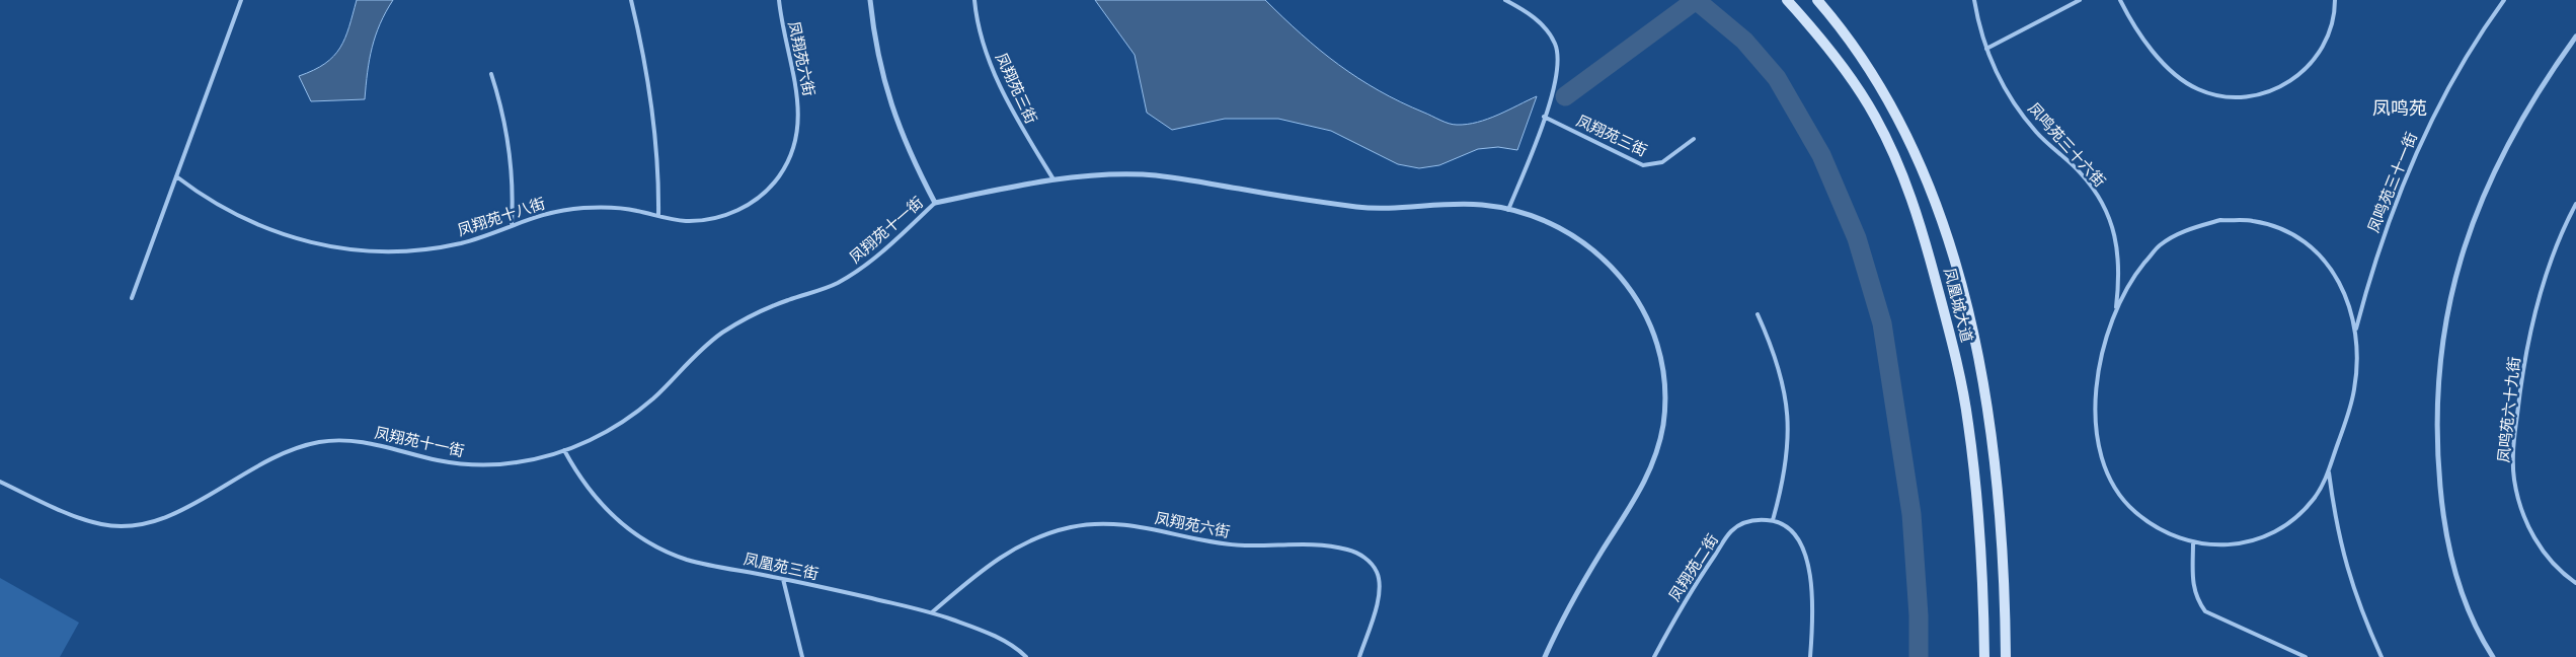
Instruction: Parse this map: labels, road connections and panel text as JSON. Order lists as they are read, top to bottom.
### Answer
{
  "streets": {
    "main road": ["凤凰城大道"],
    "lane": [
      "凤翔苑六街",
      "凤翔苑三街",
      "凤鸣苑三十六街",
      "凤鸣苑三十一街",
      "凤翔苑十八街",
      "凤翔苑十一街",
      "凤鸣苑六十九街",
      "凤凰苑三街",
      "凤翔苑二街"
    ]
  },
  "crossings": [
    ["凤翔苑六街", "凤翔苑十八街"],
    ["凤翔苑六街", "凤凰苑三街"],
    ["凤翔苑十一街", "凤凰苑三街"]
  ],
  "districts": ["凤鸣苑"]
}
